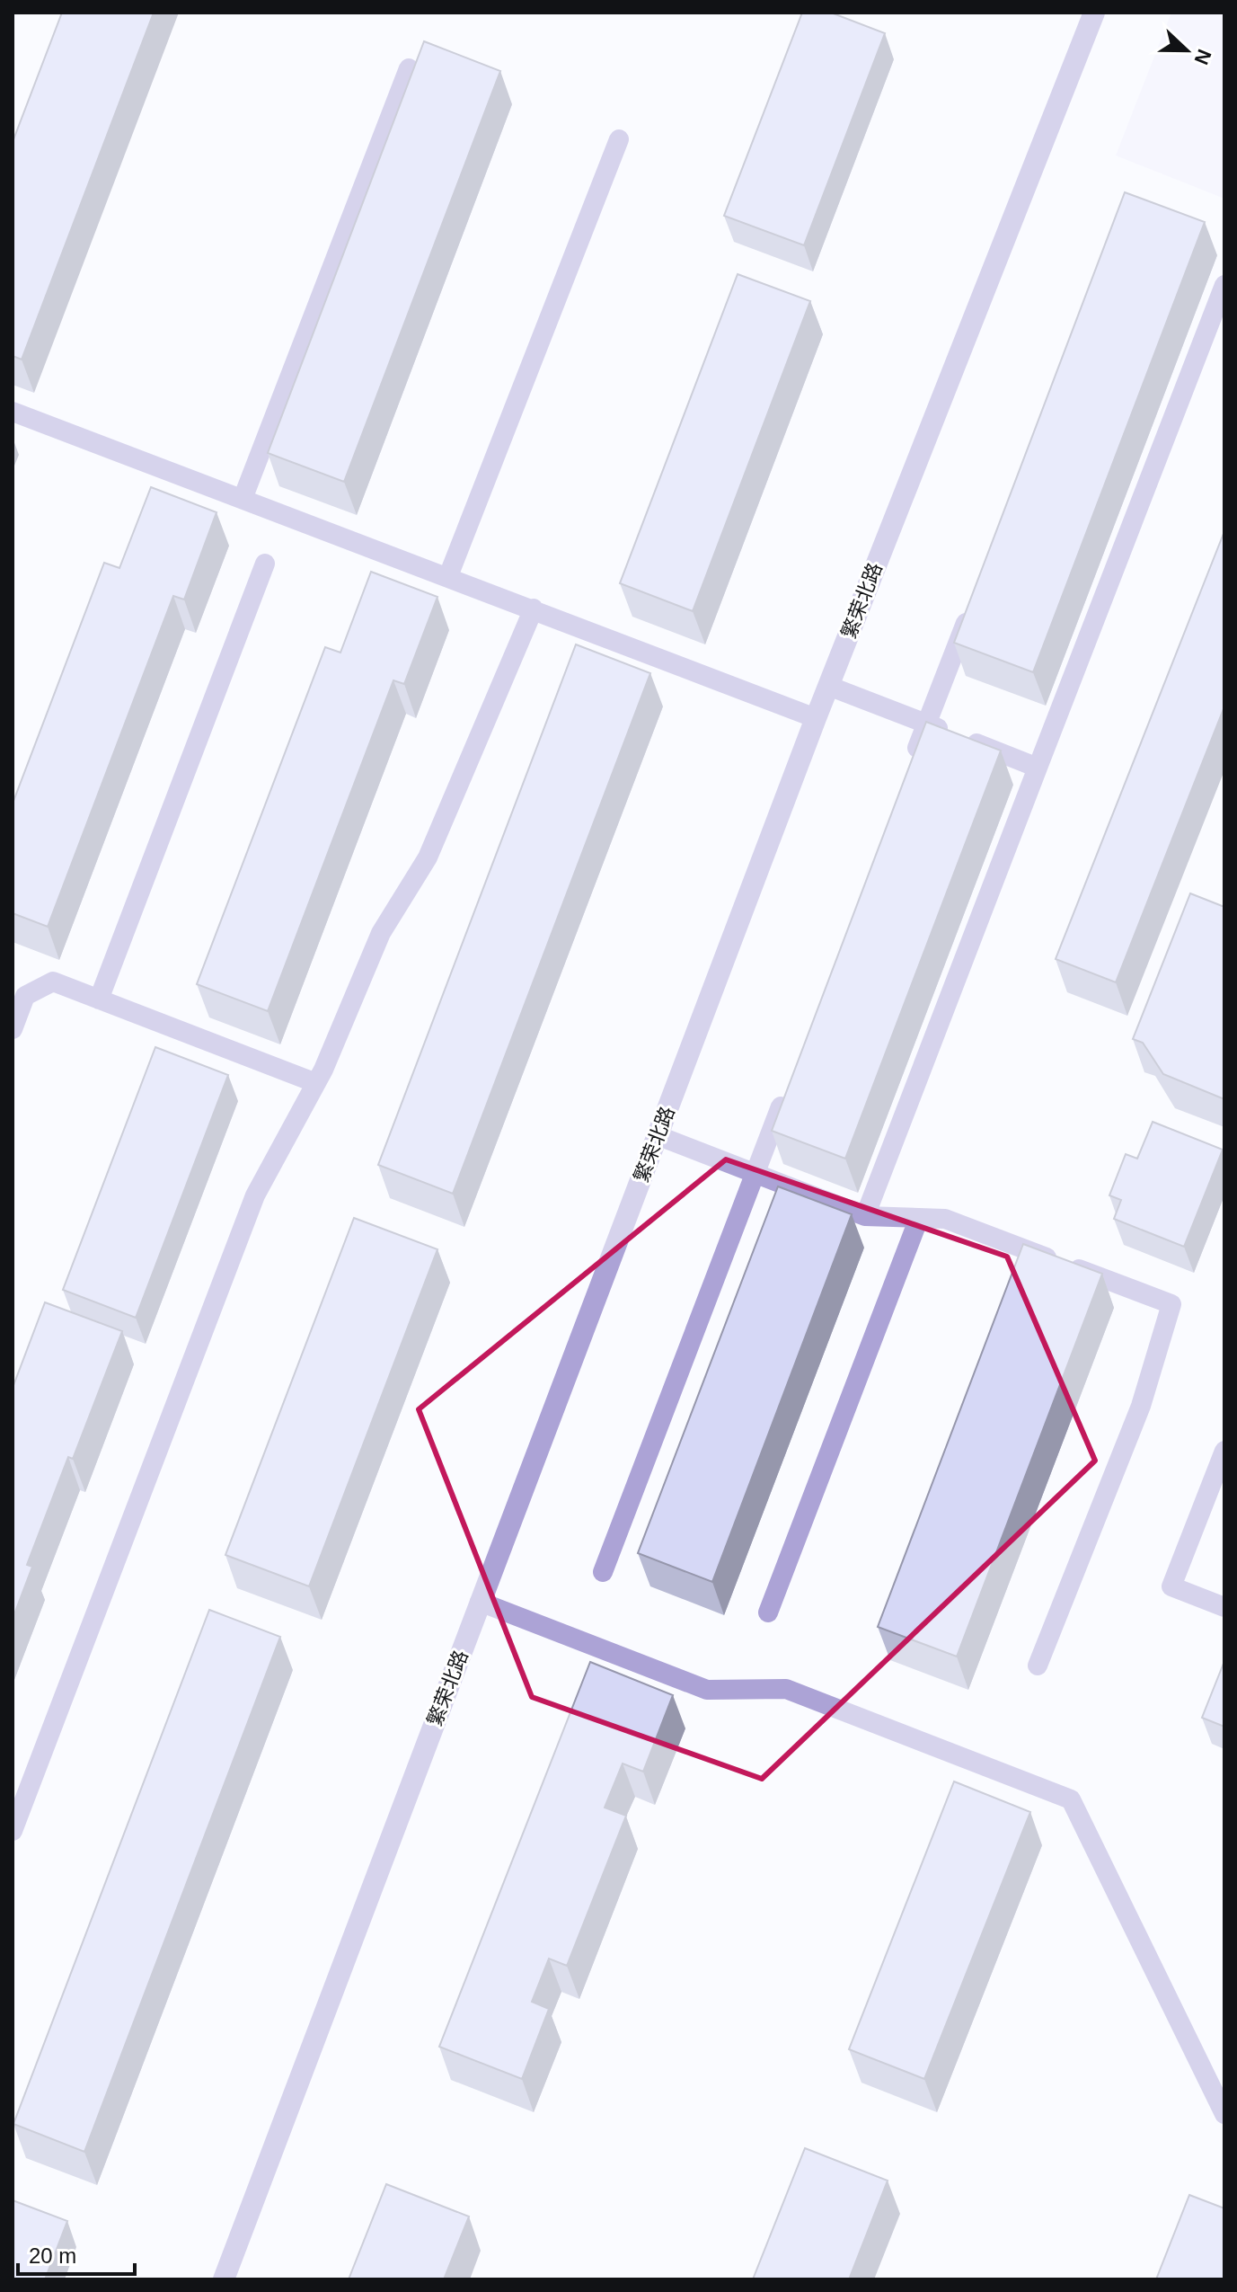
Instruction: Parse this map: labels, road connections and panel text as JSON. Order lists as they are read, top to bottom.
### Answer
{
  "streets": {
    "street": ["繁荣北路"]
  },
  "scale_bar": "20 m",
  "north": "right"
}
